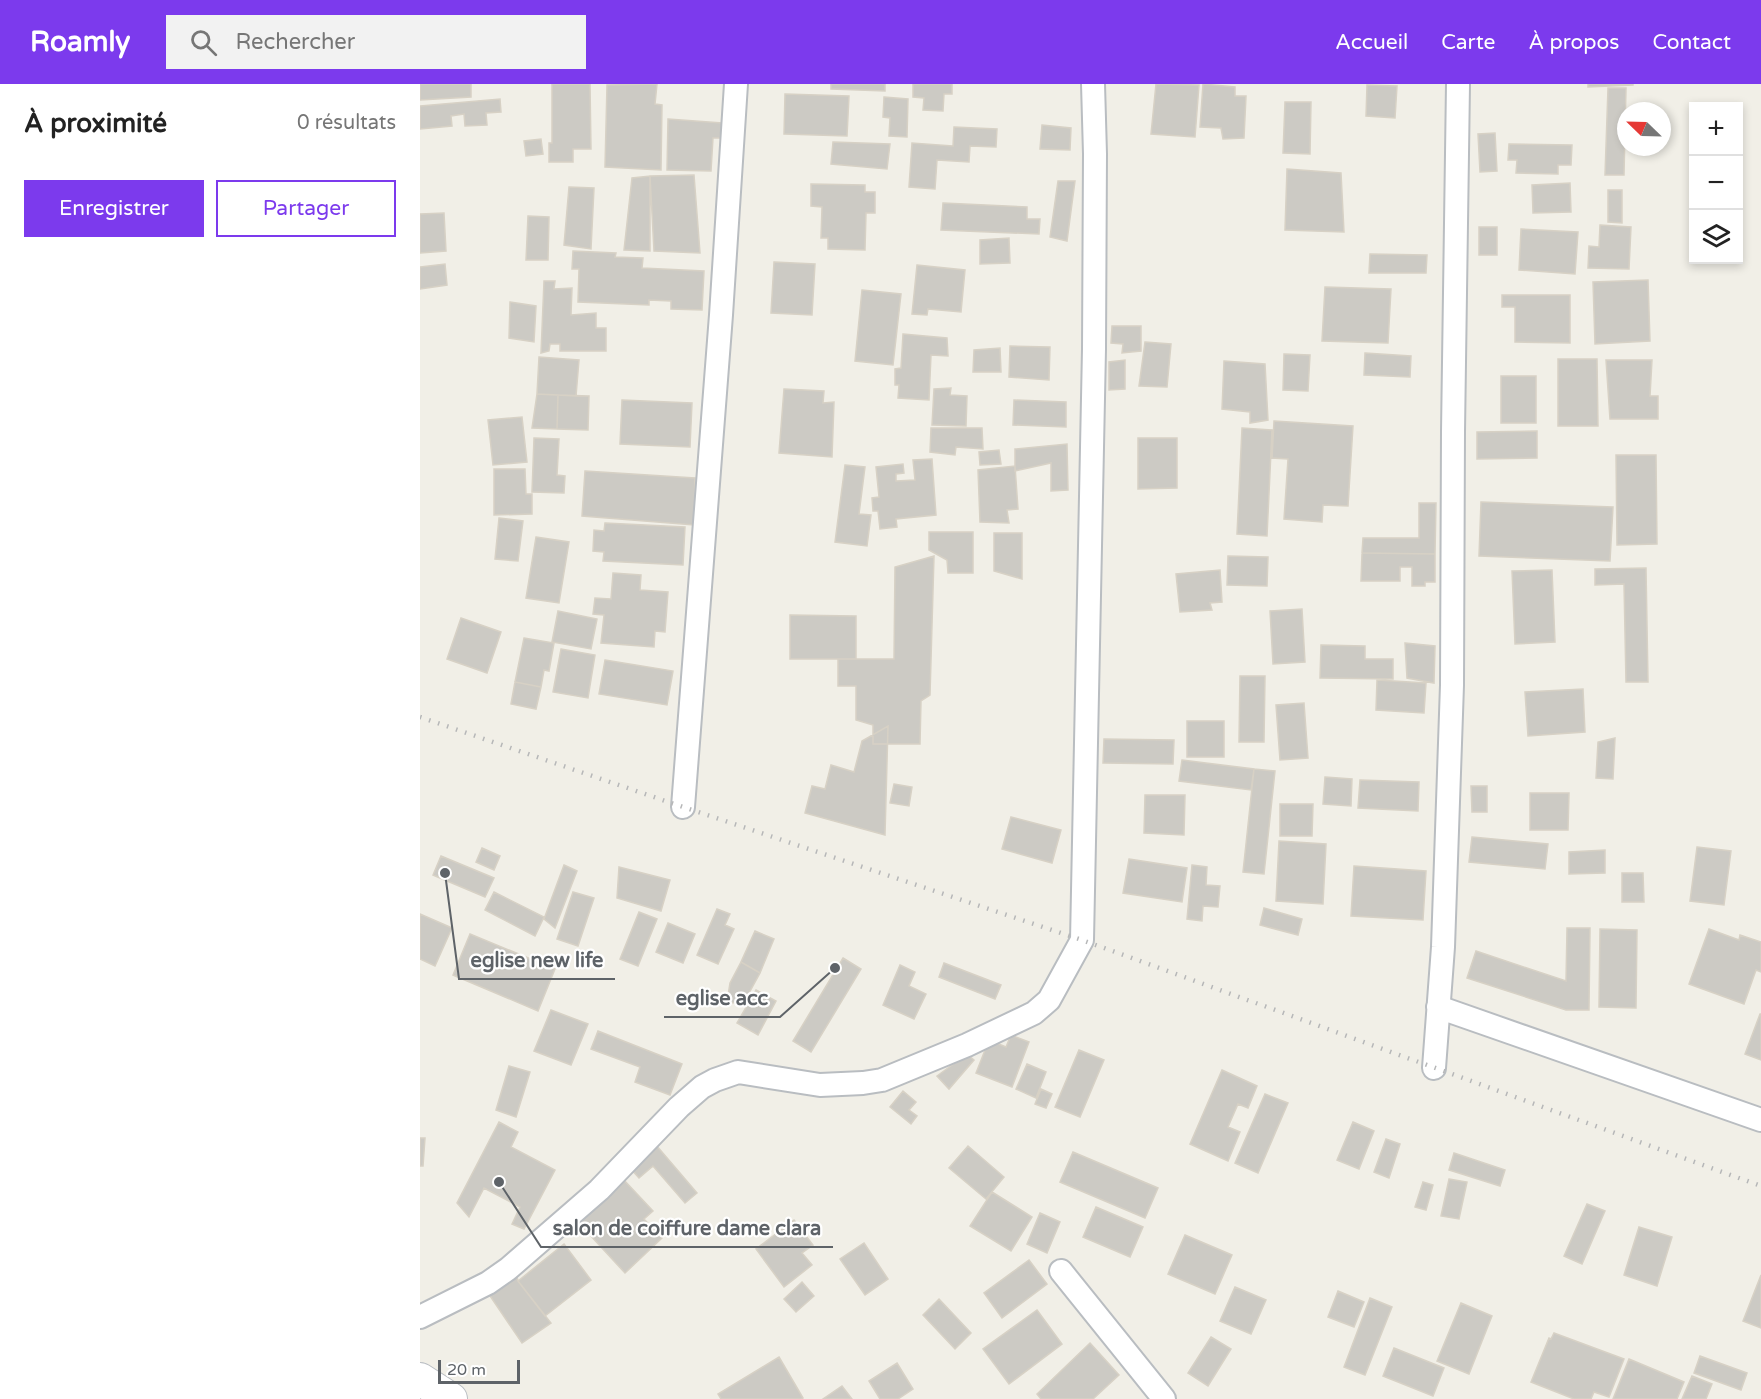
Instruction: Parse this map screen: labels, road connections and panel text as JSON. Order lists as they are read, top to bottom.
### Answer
{
  "places": ["eglise new life", "eglise acc", "salon de coiffure dame clara"],
  "scale_bar": "20 m",
  "north": "top left",
  "page": {
    "header": "Roamly",
    "search": "Rechercher",
    "nav": [
      "Accueil",
      "Carte",
      "À propos",
      "Contact"
    ],
    "heading": ["À proximité", "0 résultats"],
    "map_buttons": ["+", "−"],
    "buttons": ["Enregistrer", "Partager"],
    "scale": "20 m"
  }
}
